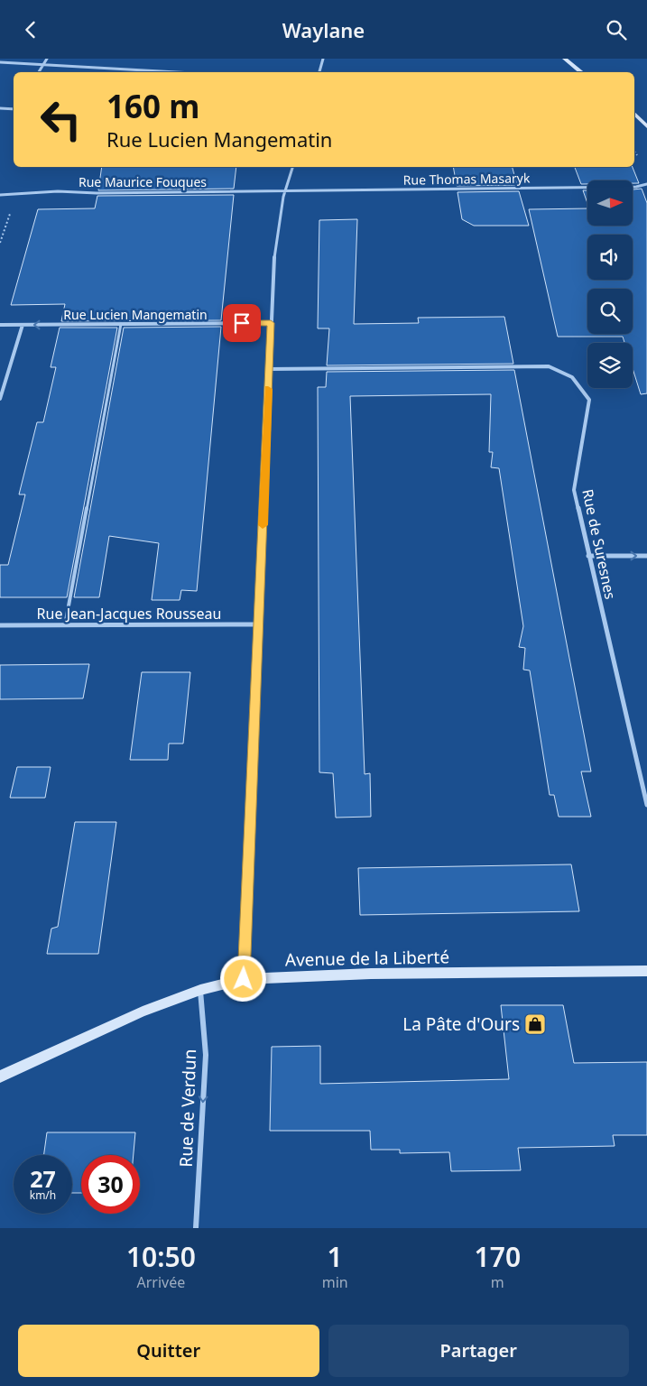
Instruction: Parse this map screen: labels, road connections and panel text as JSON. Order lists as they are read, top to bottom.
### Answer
{
  "streets": {
    "street": [
      "Rue Thomas Masaryk",
      "Rue Maurice Fouques",
      "Rue Lucien Mangematin",
      "Rue de Suresnes",
      "Rue Jean-Jacques Rousseau",
      "Avenue de la Liberté",
      "Rue de Verdun"
    ]
  },
  "crossings": [
    ["Rue Thomas Masaryk", "Rue Maurice Fouques"],
    ["Avenue de la Liberté", "Rue de Verdun"]
  ],
  "one_way": ["Rue Lucien Mangematin", "Rue de Verdun"],
  "places": {
    "shop": ["La Pâte d'Ours"]
  },
  "north": "right",
  "page": {
    "header": "Waylane",
    "turn": ["160 m", "Rue Lucien Mangematin"],
    "speed": "27 km/h",
    "limit": "30",
    "eta": [
      "10:50",
      "Arrivée",
      "1",
      "min",
      "170",
      "m"
    ],
    "buttons": ["Quitter", "Partager"]
  }
}
